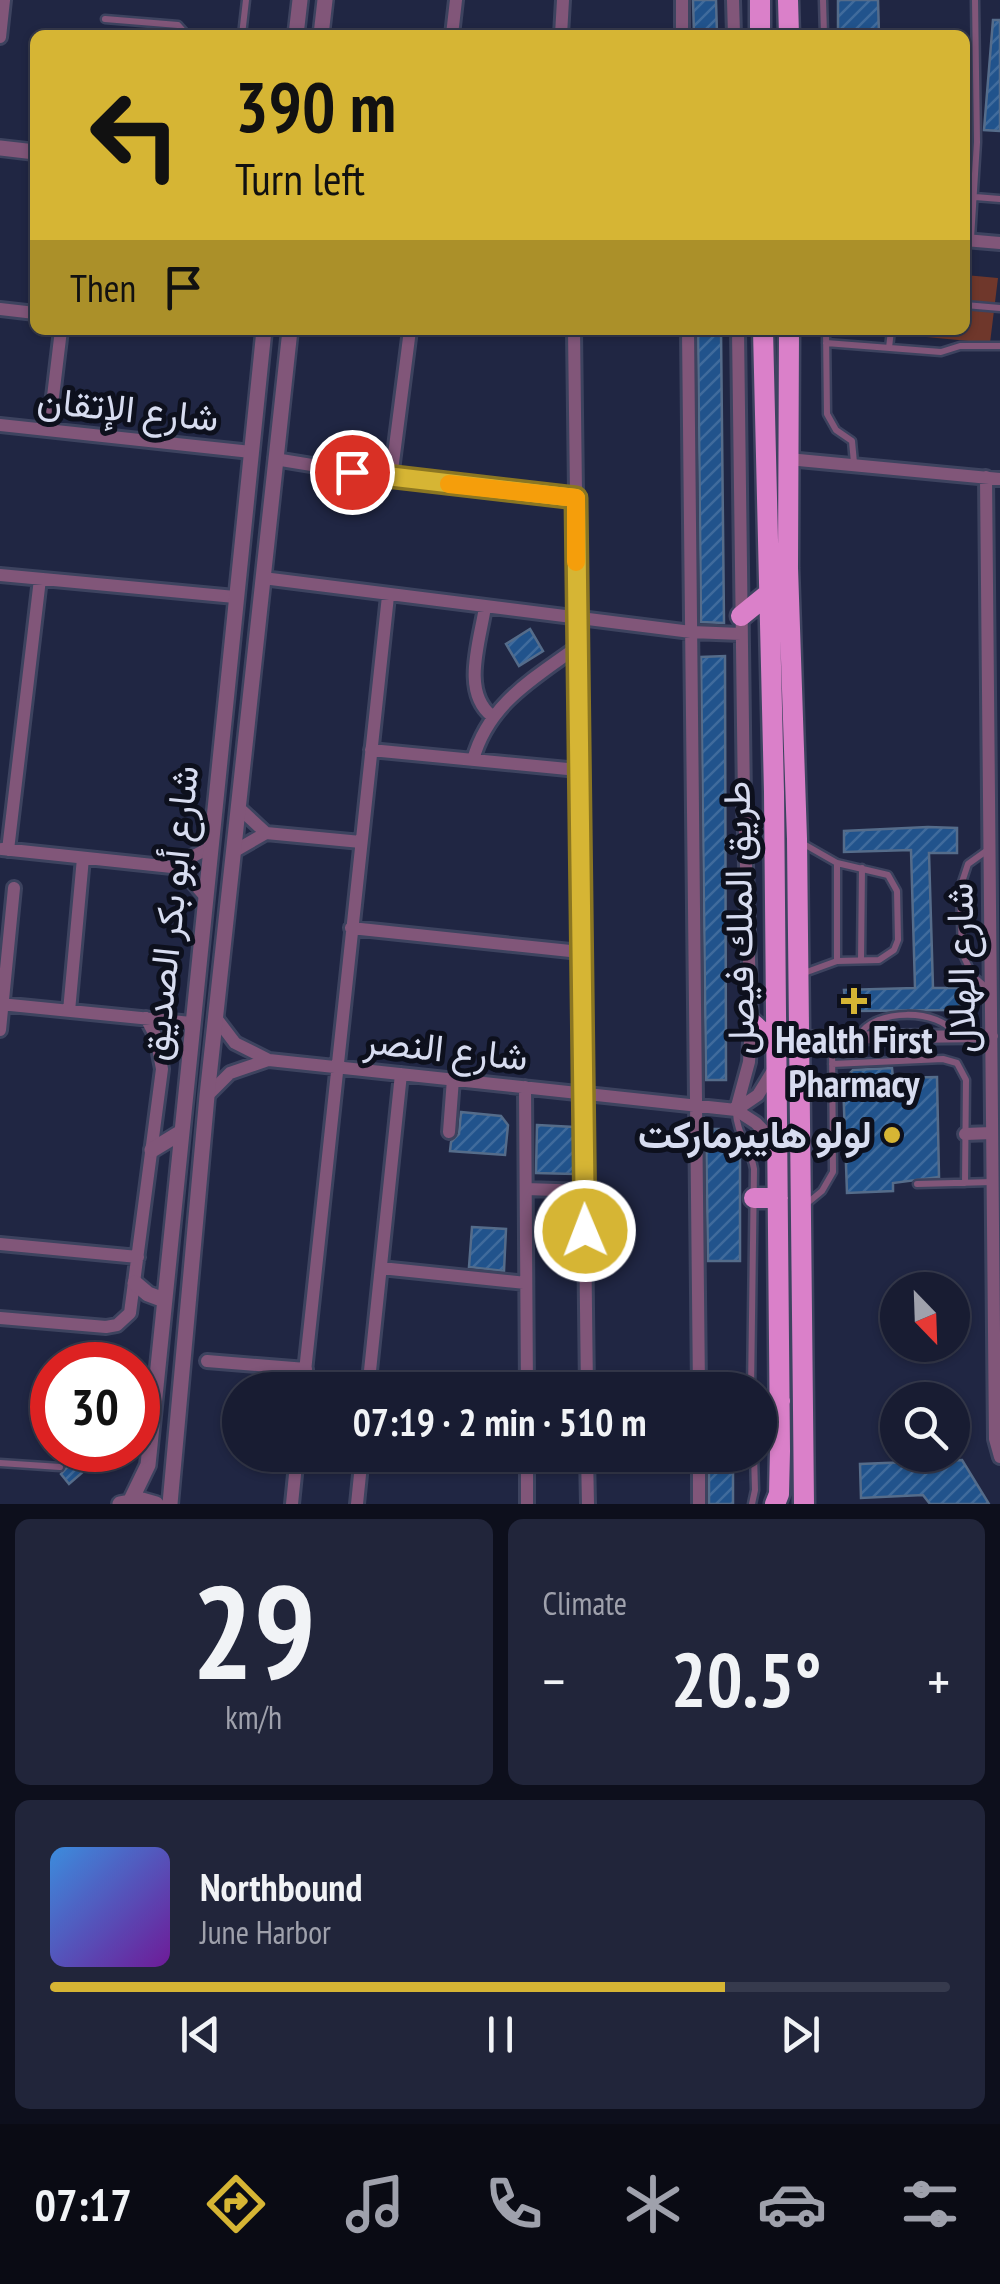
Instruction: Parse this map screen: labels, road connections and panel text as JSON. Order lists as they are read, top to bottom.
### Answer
{
  "streets": {
    "main road": ["طريق الملك فيصل"],
    "street": [
      "شارع الإتقان",
      "شارع أبو بكر الصديق",
      "شارع الهلال",
      "شارع النصر"
    ]
  },
  "crossings": [
    ["شارع الإتقان", "شارع أبو بكر الصديق"],
    ["شارع أبو بكر الصديق", "شارع النصر"]
  ],
  "places": {
    "health": ["Health First Pharmacy"],
    "other": ["لولو هايبرماركت"]
  },
  "north": "bottom right",
  "page": {
    "turn": ["390 m", "Turn left"],
    "then": "Then",
    "limit": "30",
    "trip": "07:19 · 2 min · 510 m",
    "tile": [
      ["29", "km/h"],
      "Climate"
    ],
    "heat": ["−", "20.5°", "+"],
    "song": ["Northbound", "June Harbor"],
    "tabs": "07:17"
  }
}
